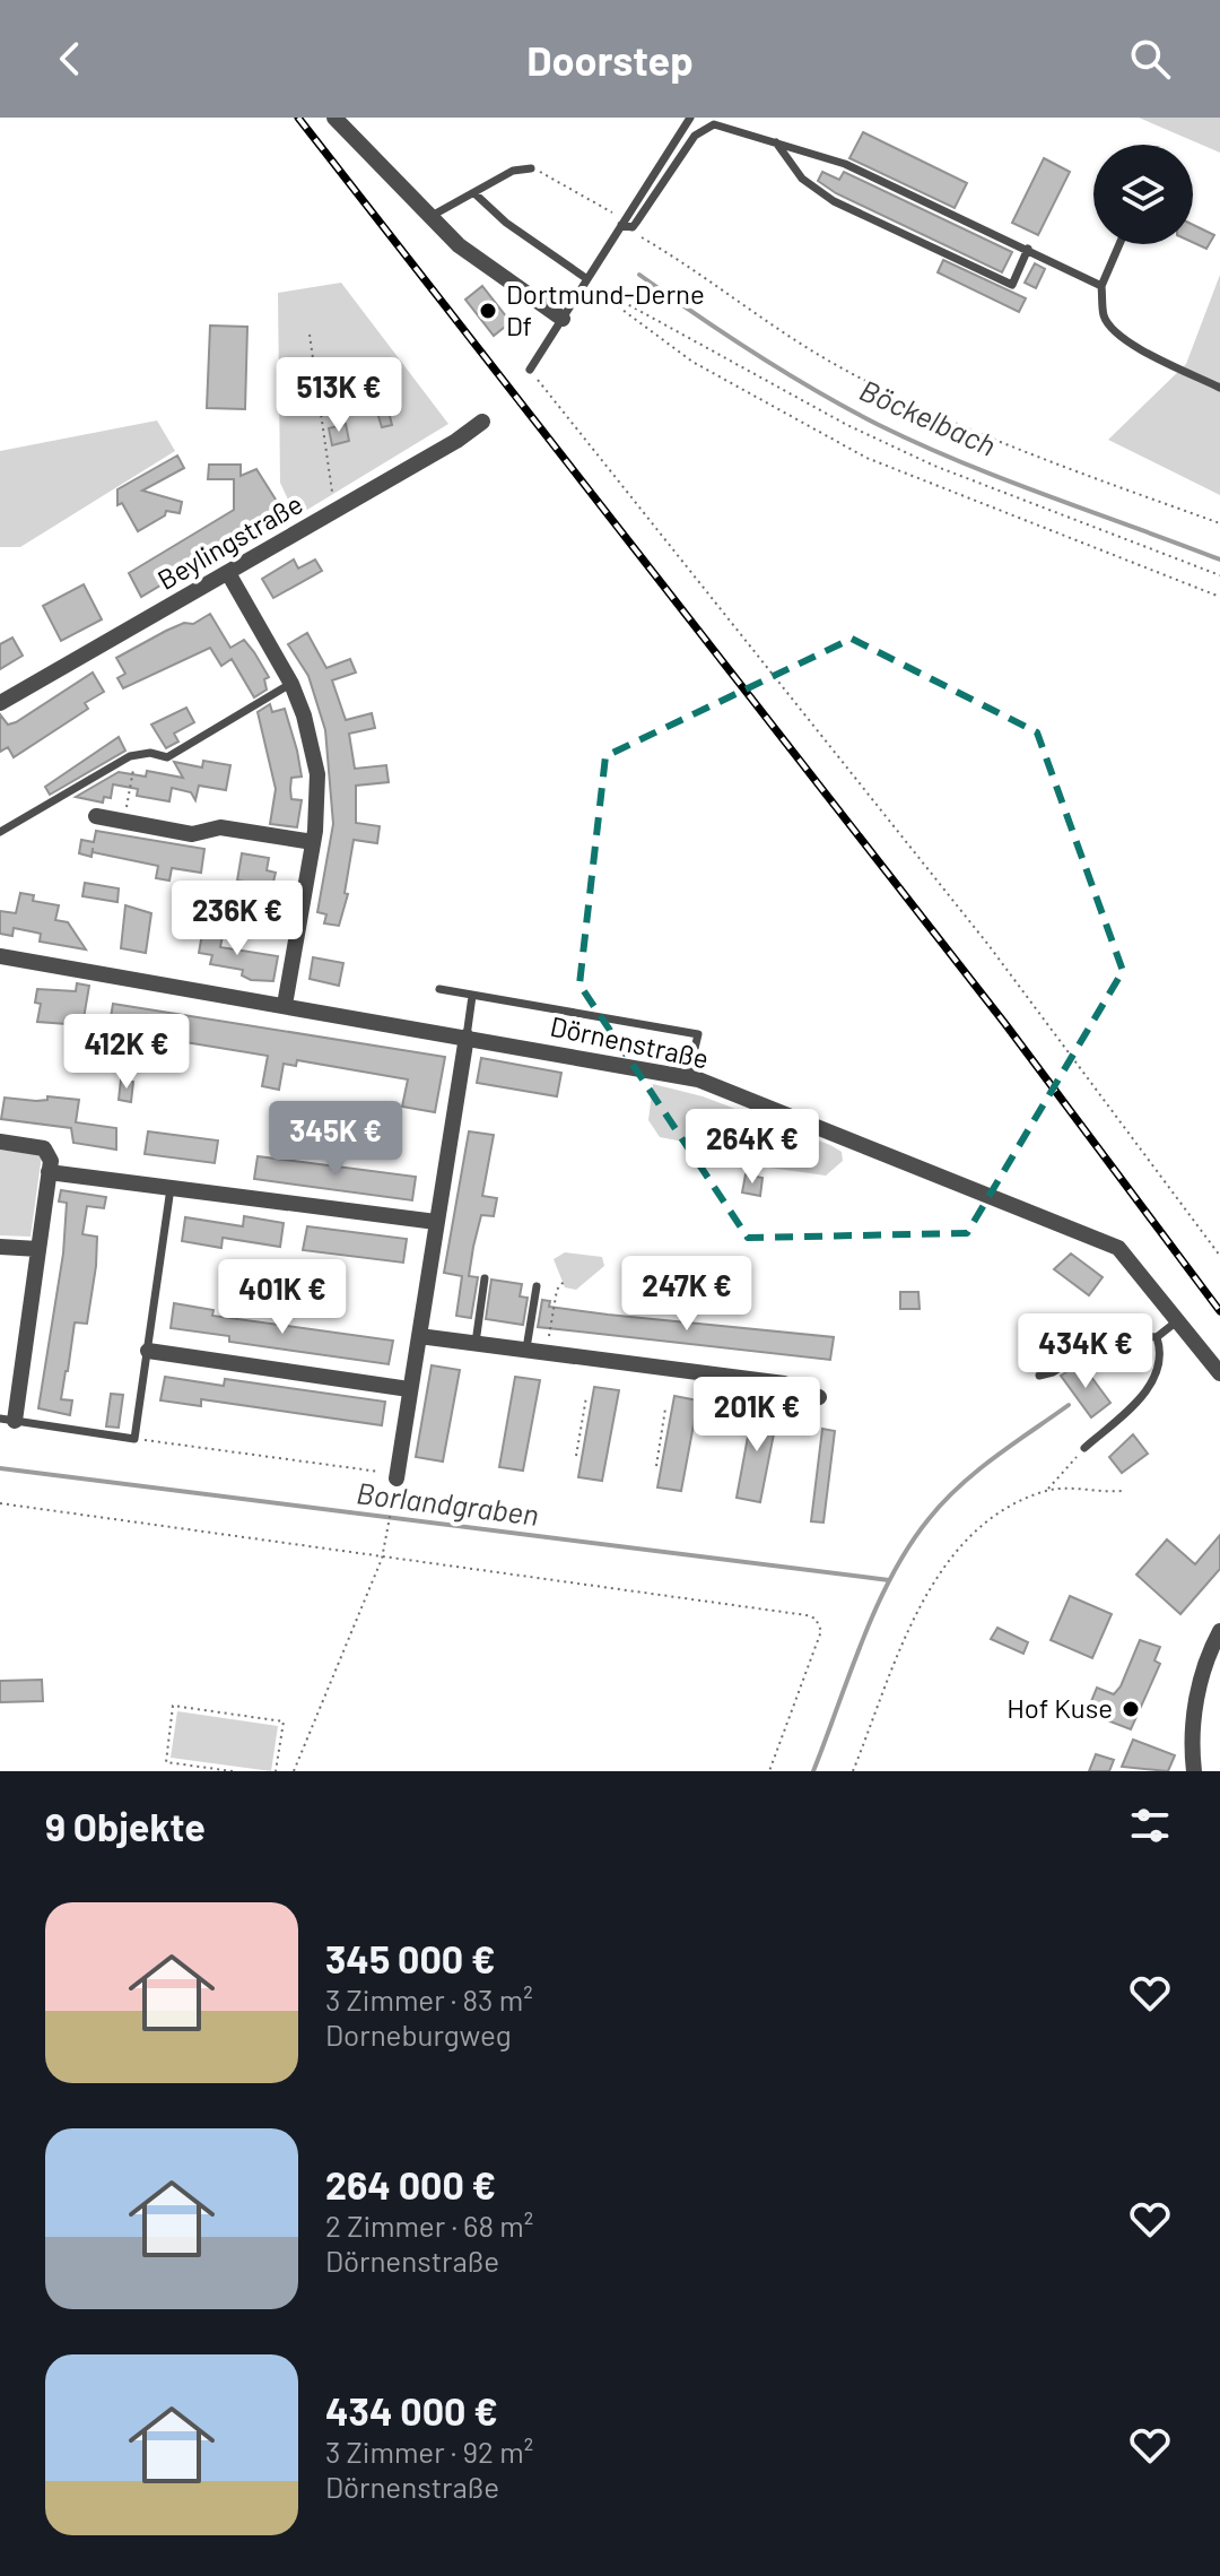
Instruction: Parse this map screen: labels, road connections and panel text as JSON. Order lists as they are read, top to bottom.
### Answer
{
  "streets": {
    "street": ["Beylingstraße", "Dörnenstraße"]
  },
  "water": ["Böckelbach", "Borlandgraben"],
  "places": ["Dortmund-Derne Df", "Hof Kuse"],
  "page": {
    "header": "Doorstep",
    "price": [
      "513K €",
      "236K €",
      "412K €",
      "345K €",
      "264K €",
      "247K €",
      "401K €",
      "434K €",
      "201K €"
    ],
    "heading": "9 Objekte",
    "list": [
      {
        "name": "345 000 €",
        "note": "3 Zimmer · 83 m² · Dorneburgweg"
      },
      {
        "name": "264 000 €",
        "note": "2 Zimmer · 68 m² · Dörnenstraße"
      },
      {
        "name": "434 000 €",
        "note": "3 Zimmer · 92 m² · Dörnenstraße"
      }
    ]
  }
}
